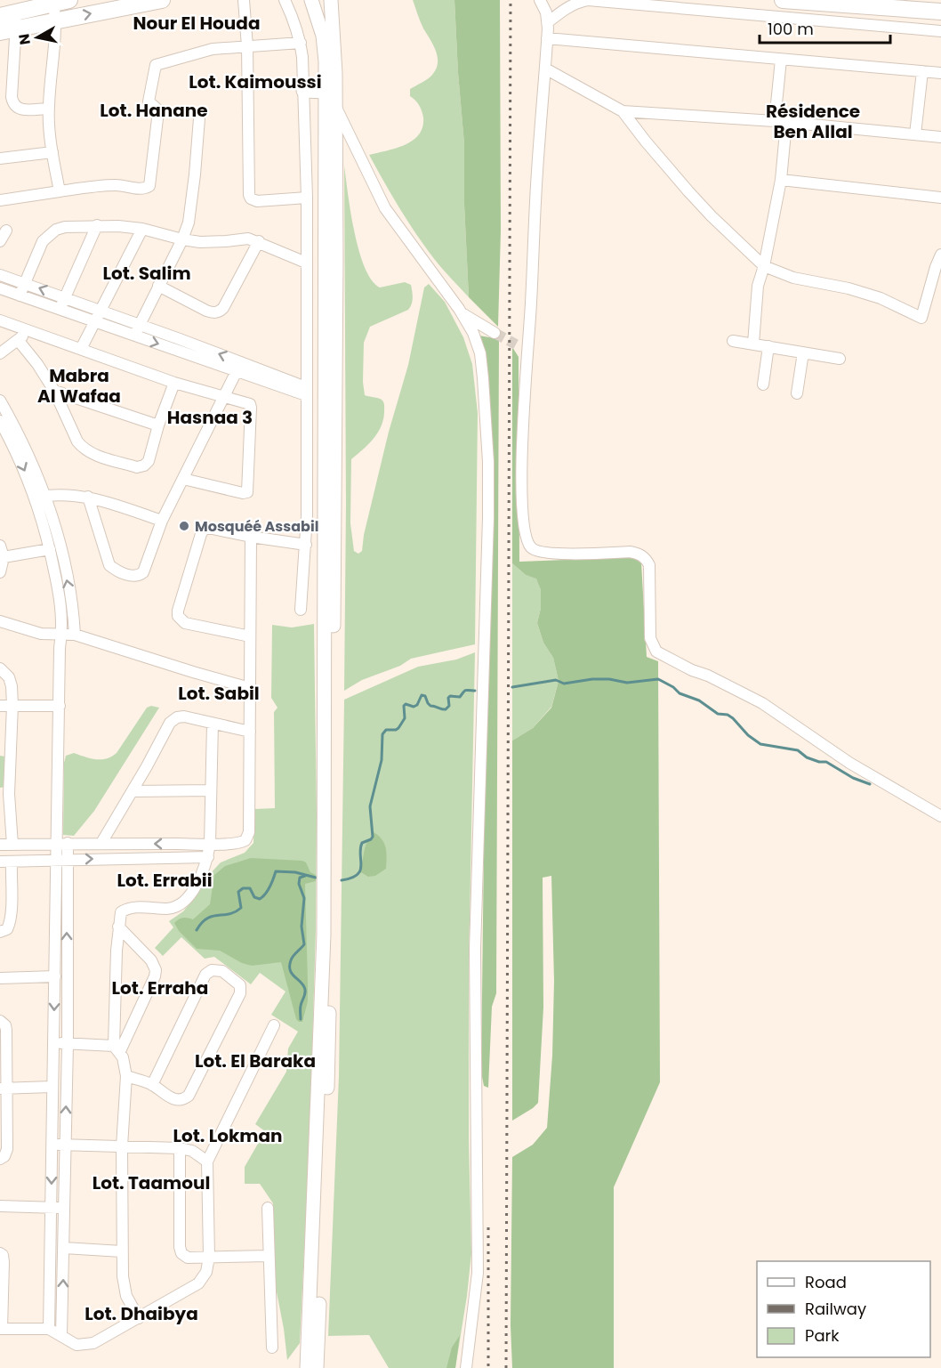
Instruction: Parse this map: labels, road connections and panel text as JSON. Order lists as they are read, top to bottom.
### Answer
{
  "districts": [
    "Nour El Houda",
    "Lot. Kaimoussi",
    "Lot. Hanane",
    "Résidence Ben Allal",
    "Lot. Salim",
    "Mabra Al Wafaa",
    "Hasnaa 3",
    "Lot. Sabil",
    "Lot. Errabii",
    "Lot. Erraha",
    "Lot. El Baraka",
    "Lot. Lokman",
    "Lot. Taamoul",
    "Lot. Dhaibya"
  ],
  "places": ["Mosquéé Assabil"],
  "legend": ["Road", "Railway", "Park"],
  "scale_bar": "100 m",
  "north": "left"
}
